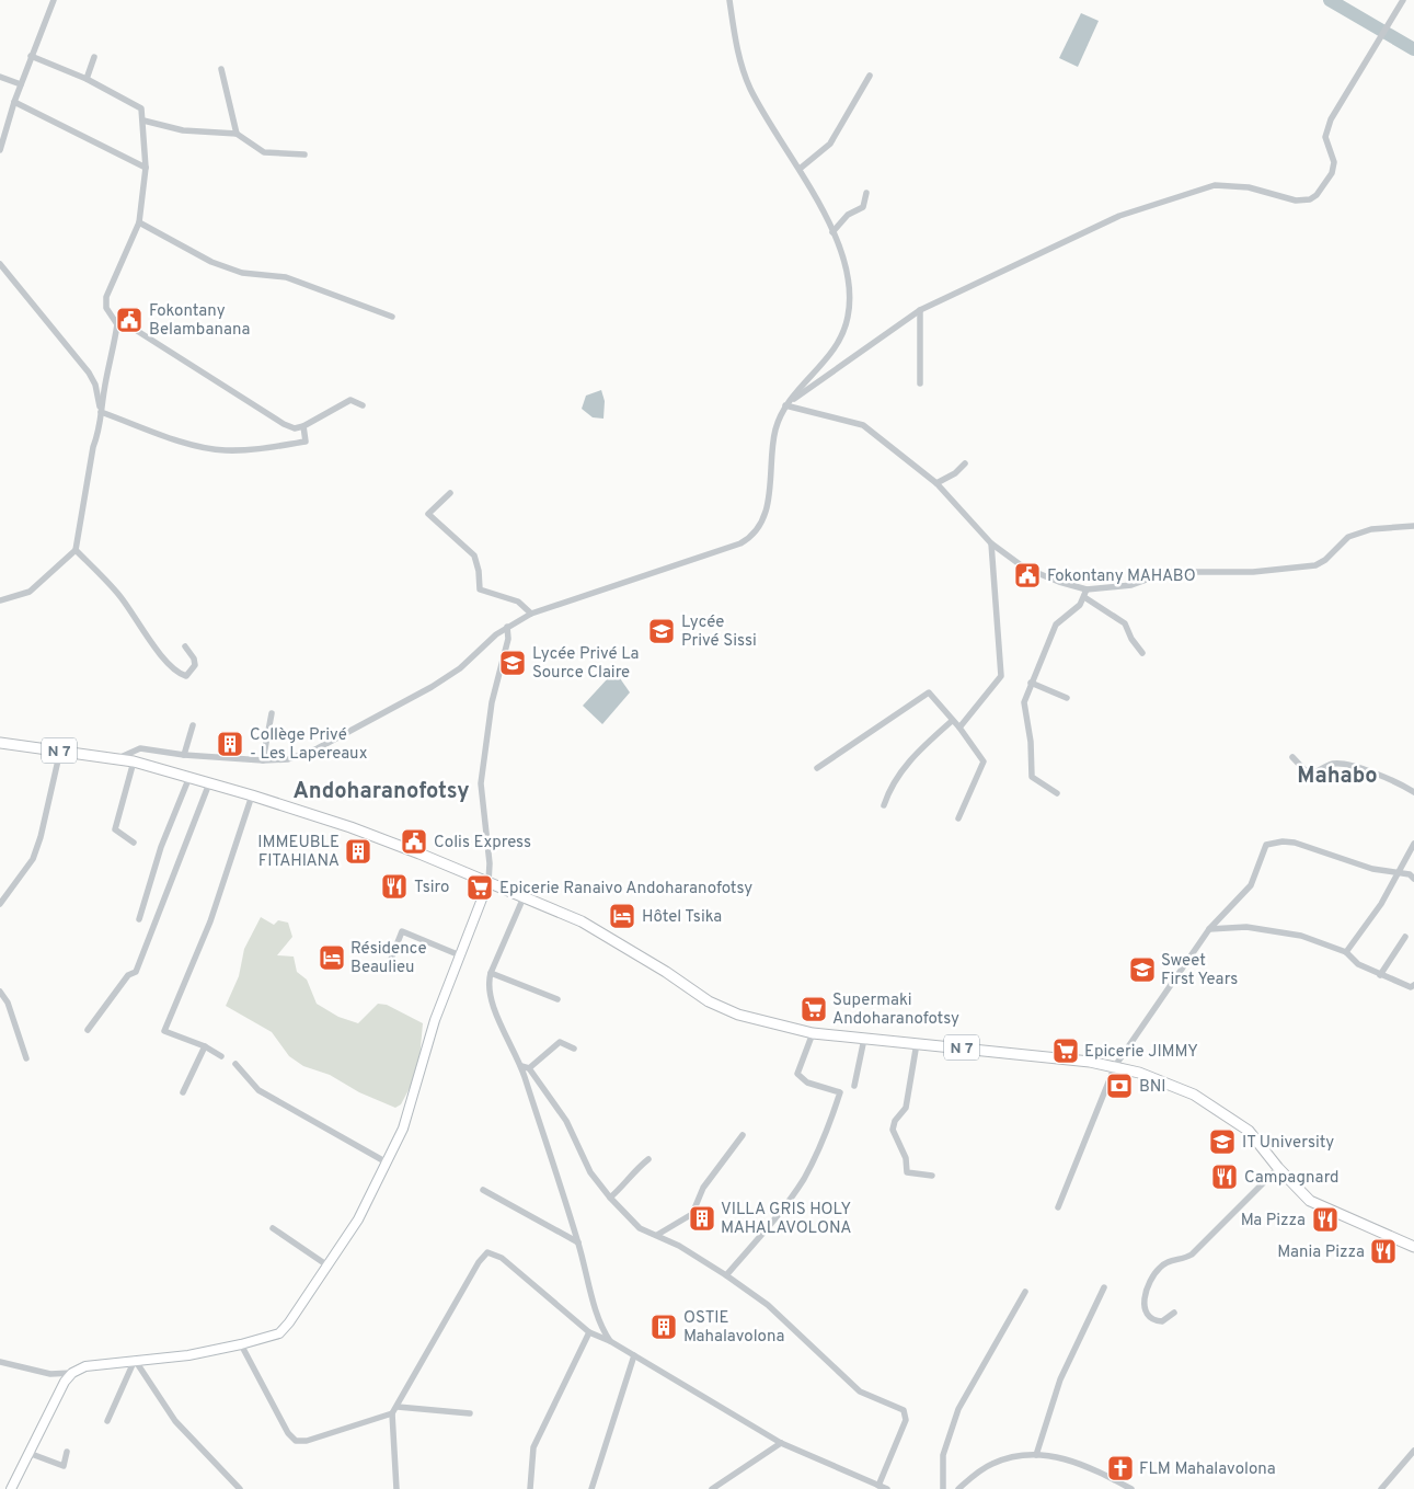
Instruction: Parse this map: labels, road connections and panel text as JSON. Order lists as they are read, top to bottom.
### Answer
{
  "streets": {
    "main road": ["N 7"]
  },
  "districts": ["Mahabo", "Andoharanofotsy"],
  "places": {
    "public building": ["Fokontany Belambanana", "Fokontany MAHABO", "Colis Express"],
    "school or university": [
      "Lycée Privé Sissi",
      "Lycée Privé La Source Claire",
      "Sweet First Years",
      "IT University"
    ],
    "building": [
      "Collège Privé - Les Lapereaux",
      "IMMEUBLE FITAHIANA",
      "VILLA GRIS HOLY MAHALAVOLONA",
      "OSTIE Mahalavolona"
    ],
    "restaurant": [
      "Tsiro",
      "Campagnard",
      "Ma Pizza",
      "Mania Pizza"
    ],
    "supermarket": ["Epicerie Ranaivo Andoharanofotsy", "Supermaki Andoharanofotsy", "Epicerie JIMMY"],
    "hotel": ["Hôtel Tsika", "Résidence Beaulieu"],
    "bank": ["BNI"],
    "church": ["FLM Mahalavolona"]
  }
}
